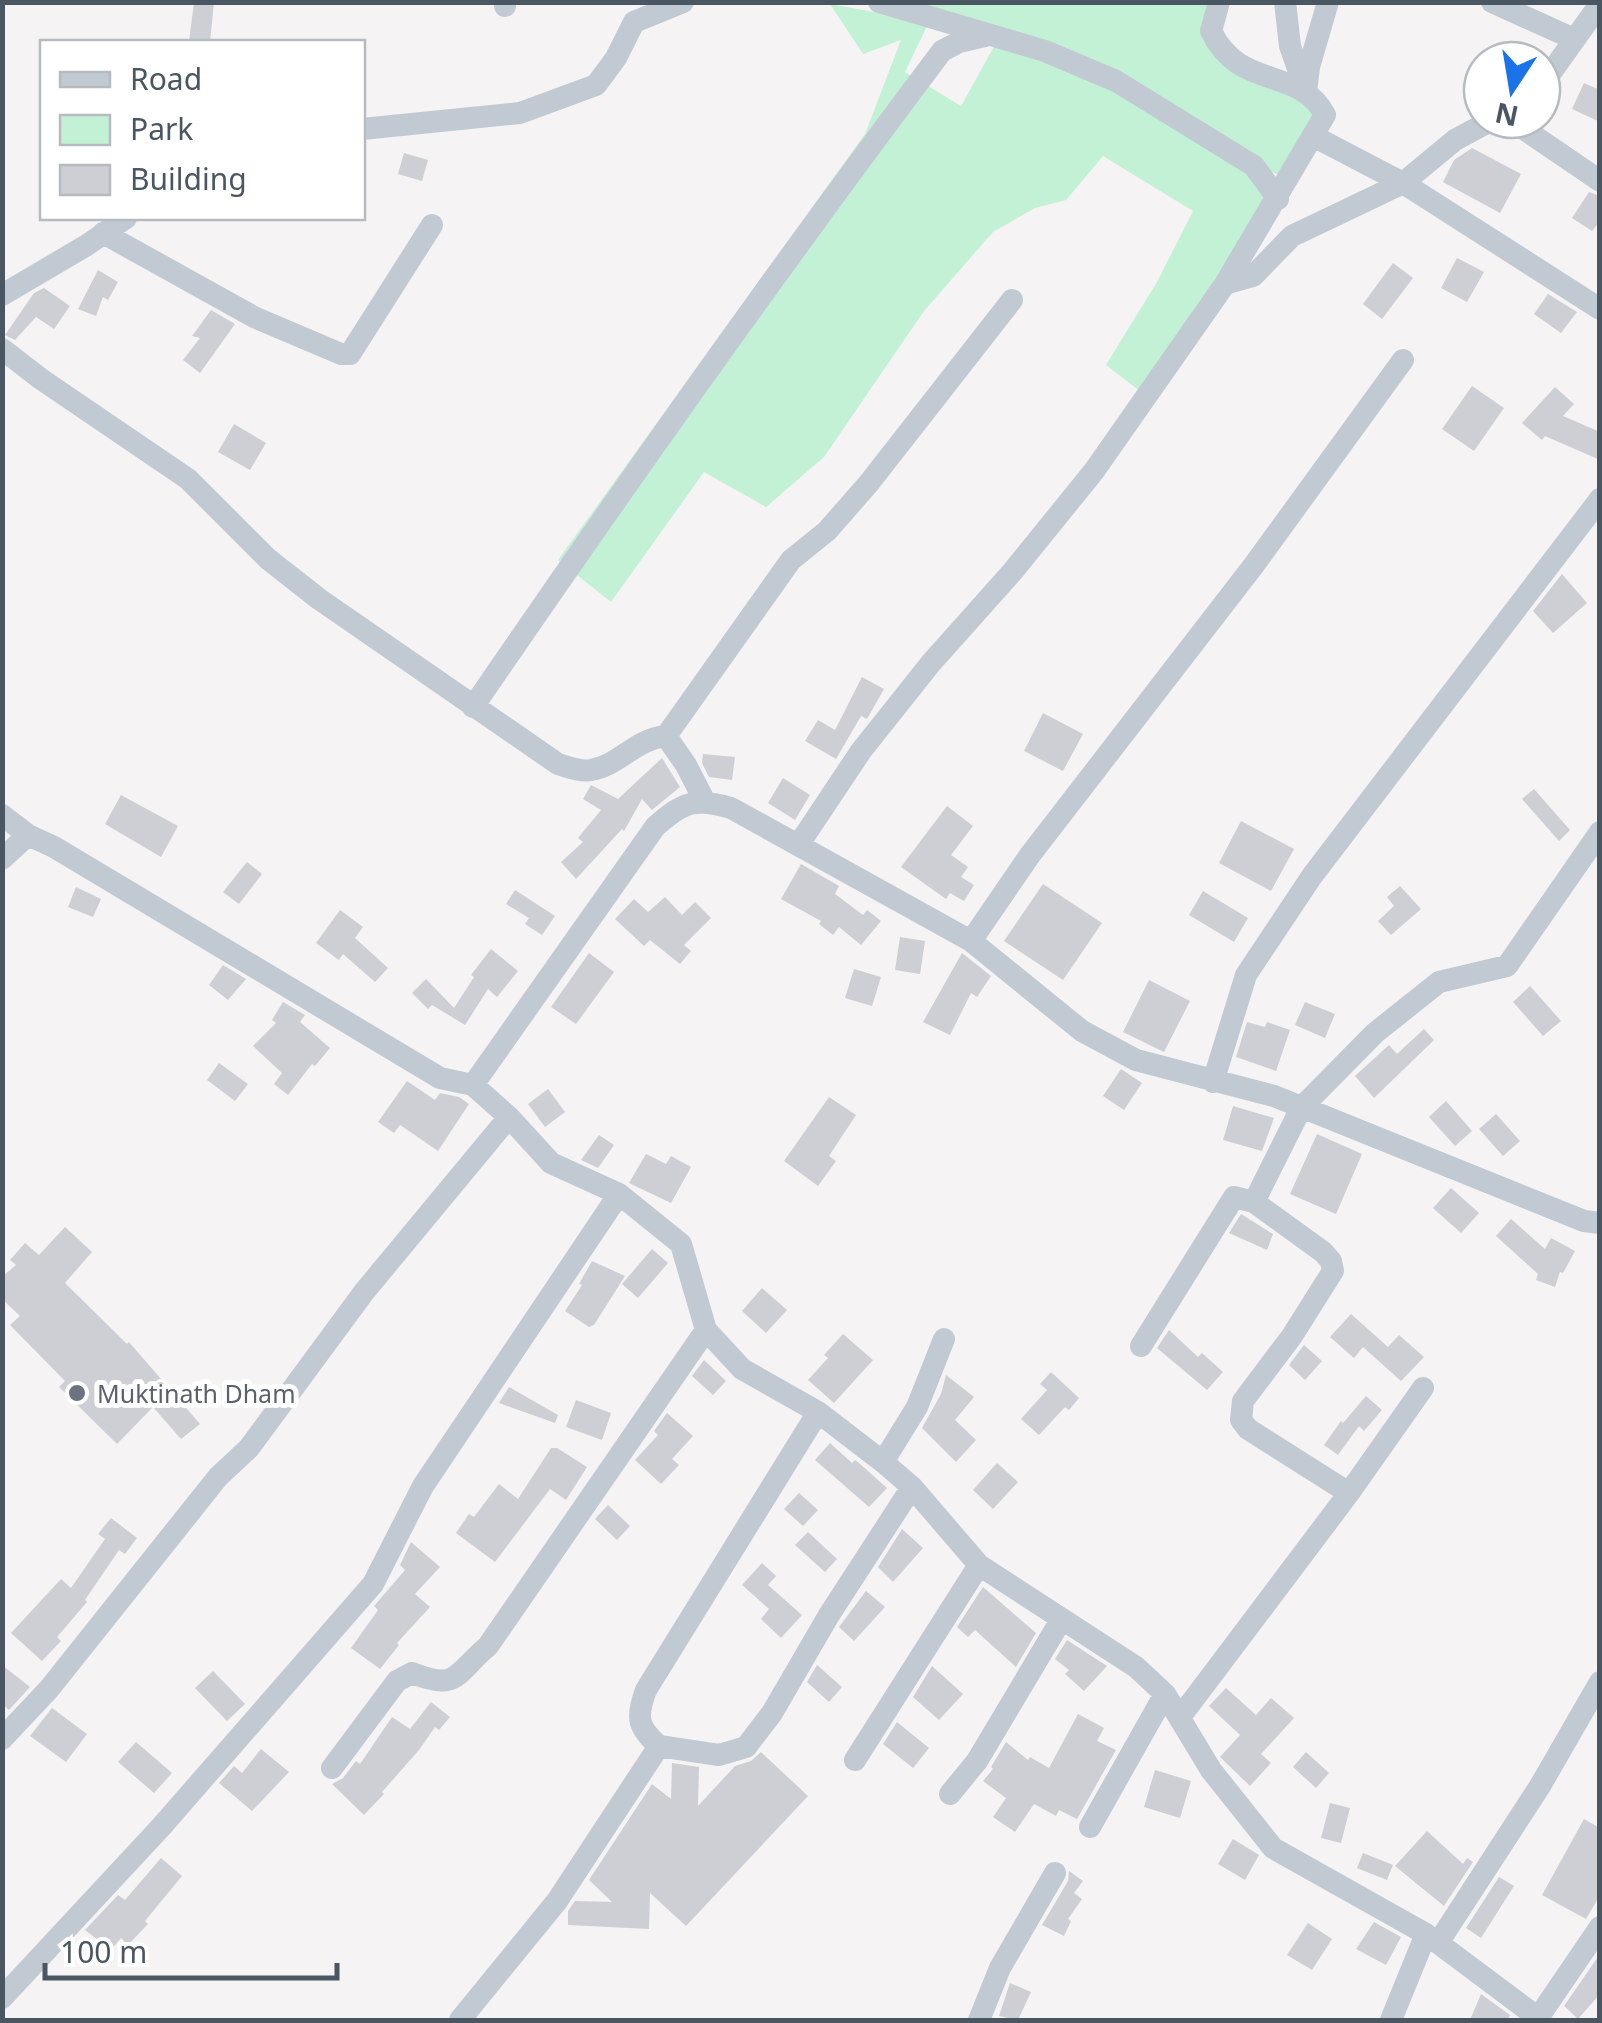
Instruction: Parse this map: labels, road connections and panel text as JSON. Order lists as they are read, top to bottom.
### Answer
{
  "places": ["Muktinath Dham"],
  "legend": ["Road", "Park", "Building"],
  "scale_bar": "100 m",
  "north": "bottom"
}
